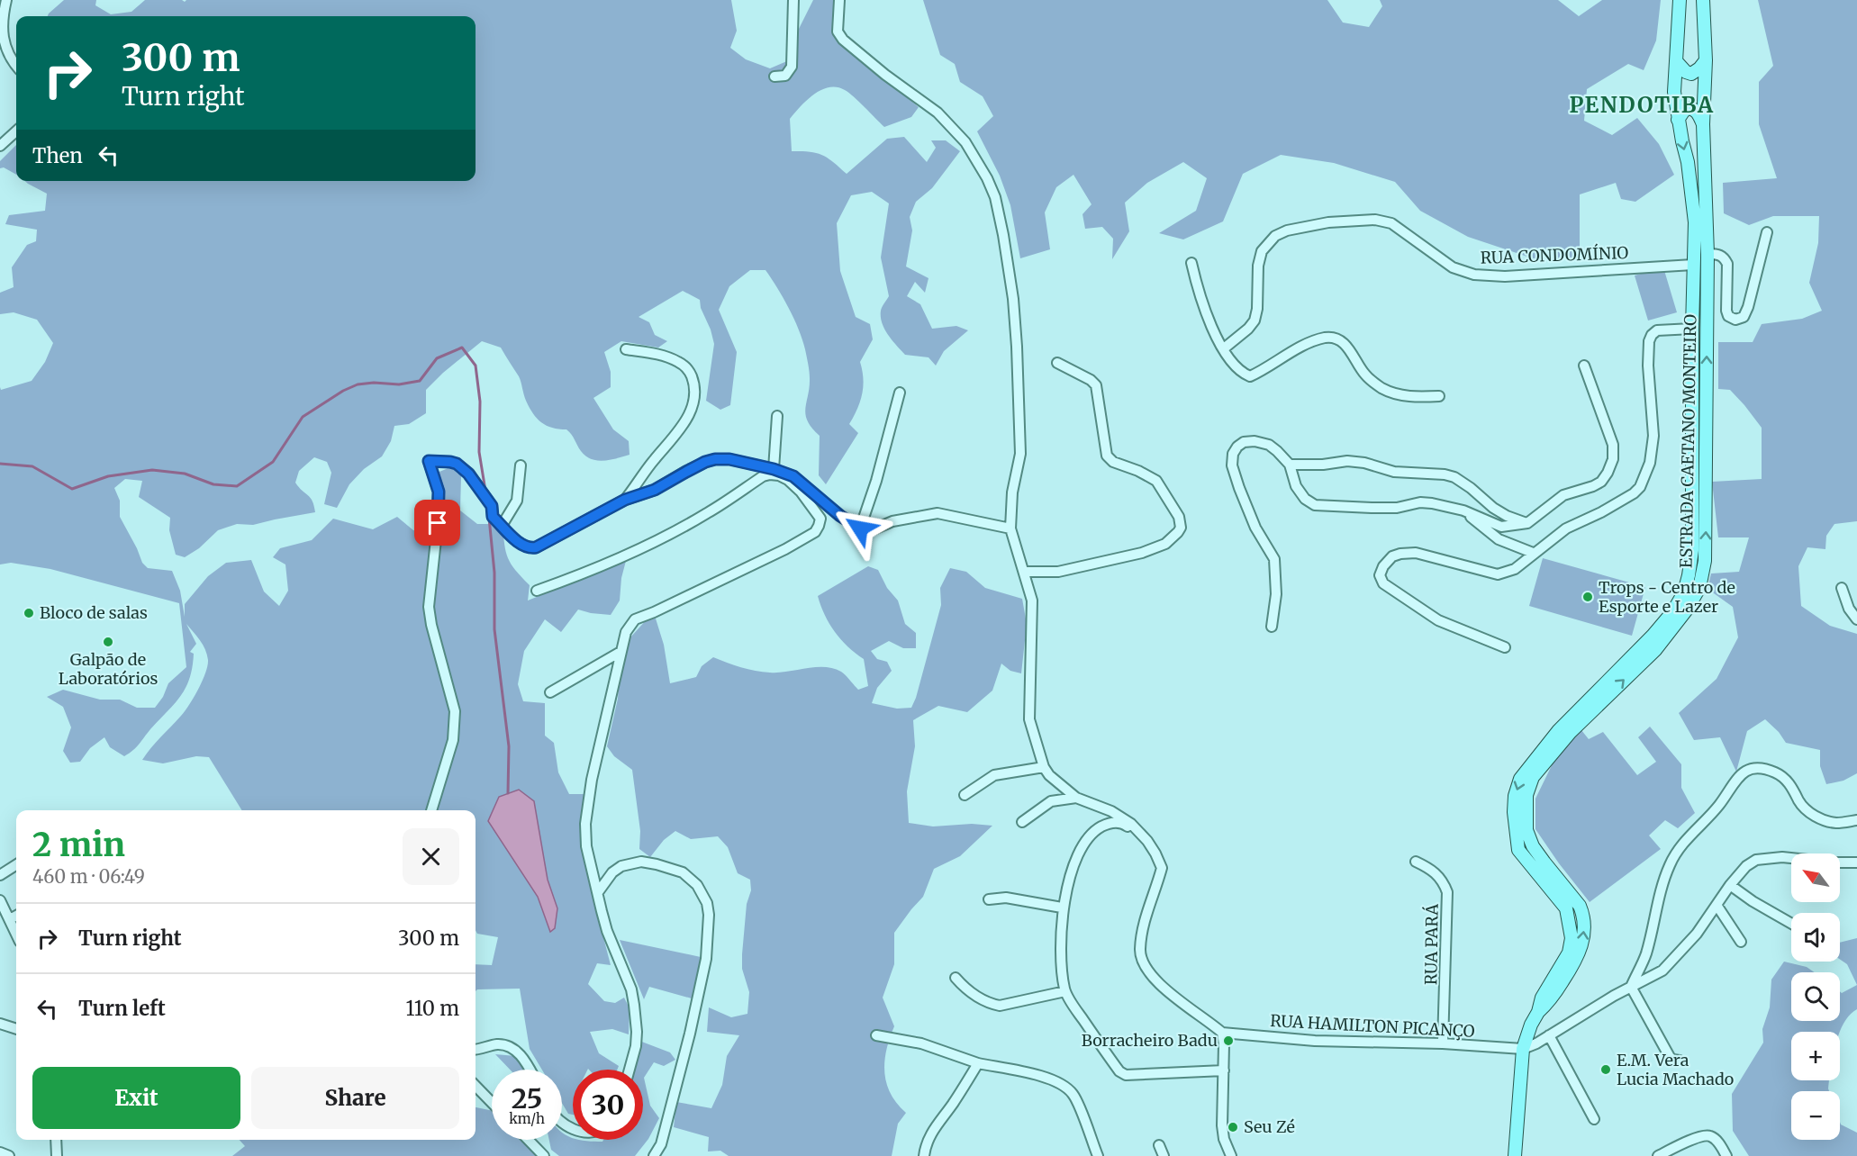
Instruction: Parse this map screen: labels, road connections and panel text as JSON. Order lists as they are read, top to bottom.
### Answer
{
  "streets": {
    "main road": ["ESTRADA CAETANO MONTEIRO"],
    "street": ["RUA CONDOMÍNIO", "RUA PARÁ", "RUA HAMILTON PICANÇO"]
  },
  "crossings": [
    ["RUA CONDOMÍNIO", "ESTRADA CAETANO MONTEIRO"],
    ["ESTRADA CAETANO MONTEIRO", "RUA HAMILTON PICANÇO"],
    ["RUA PARÁ", "RUA HAMILTON PICANÇO"]
  ],
  "districts": ["PENDOTIBA"],
  "places": [
    "Trops - Centro de Esporte e Lazer",
    "Bloco de salas",
    "Galpão de Laboratórios",
    "Borracheiro Badu",
    "E.M. Vera Lucia Machado",
    "Seu Zé"
  ],
  "north": "top left",
  "page": {
    "turn": ["300 m", "Turn right"],
    "then": "Then",
    "heading": ["2 min", "460 m · 06:49"],
    "map_buttons": ["+", "−"],
    "list": [
      {
        "name": "Turn right",
        "value": "300 m"
      },
      {
        "name": "Turn left",
        "value": "110 m"
      }
    ],
    "buttons": ["Exit", "Share"],
    "speed": "25 km/h",
    "limit": "30"
  }
}
